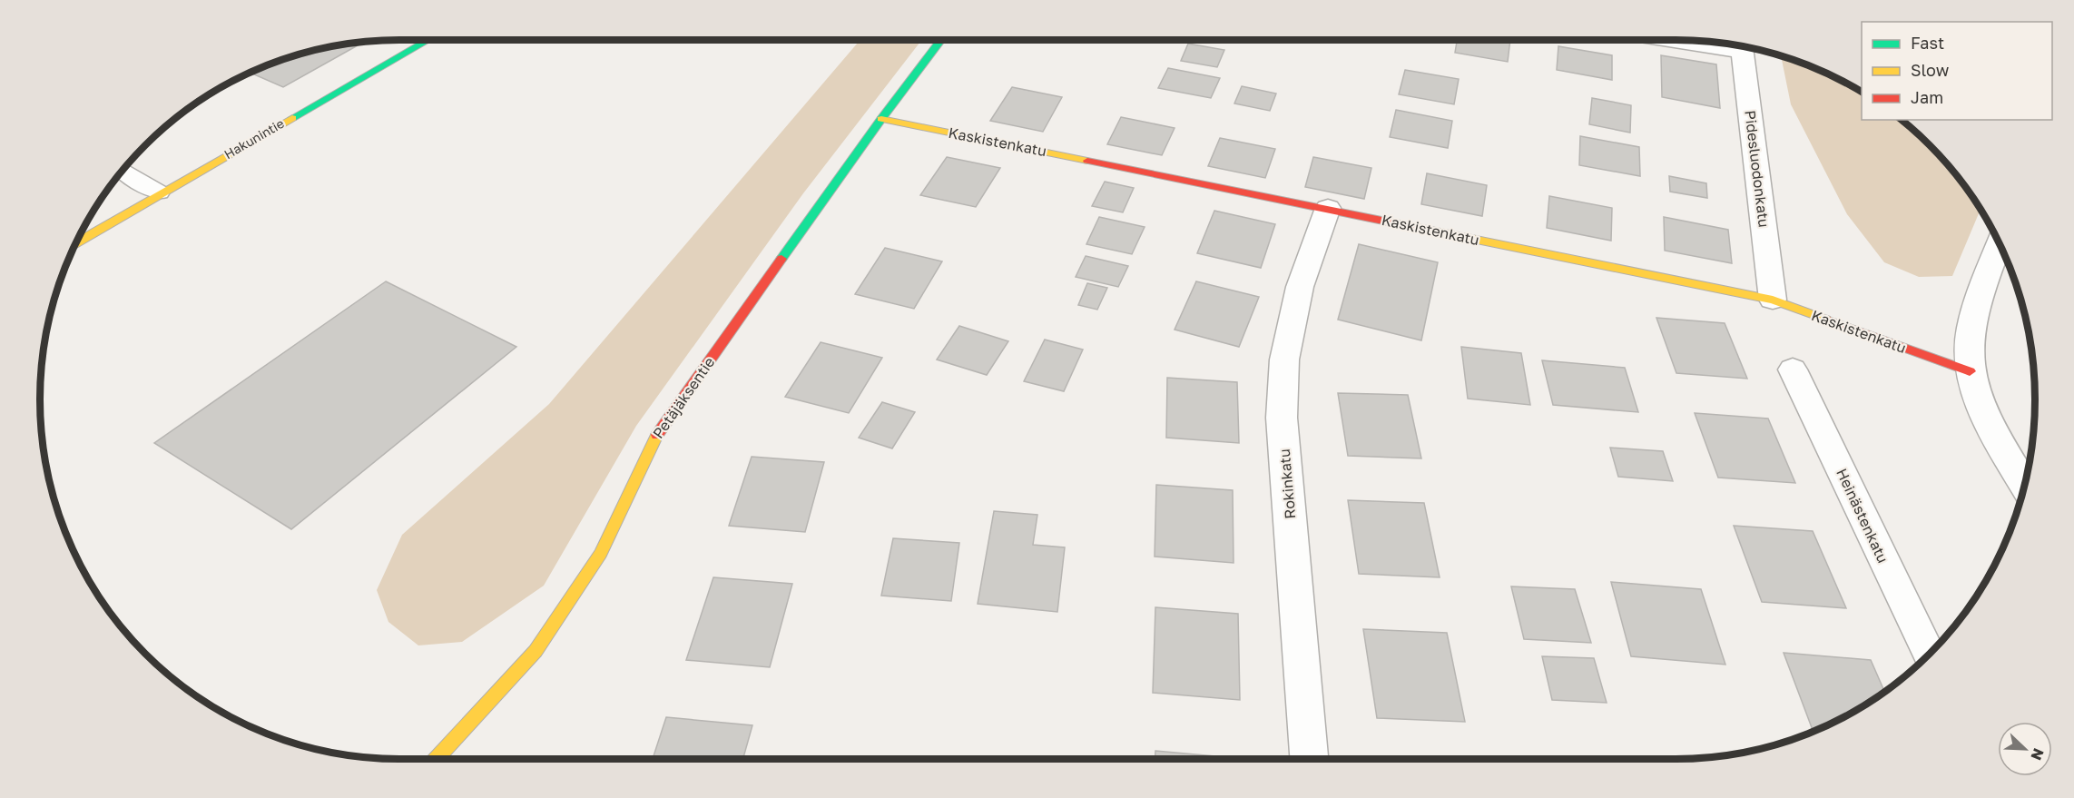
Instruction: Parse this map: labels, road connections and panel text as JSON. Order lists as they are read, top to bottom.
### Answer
{
  "streets": {
    "main road": ["Hakunintie", "Kaskistenkatu", "Petäjäksentie"],
    "street": ["Pidesluodonkatu", "Rokinkatu", "Heinästenkatu"]
  },
  "crossings": [
    ["Kaskistenkatu", "Pidesluodonkatu"],
    ["Kaskistenkatu", "Petäjäksentie"],
    ["Kaskistenkatu", "Rokinkatu"]
  ],
  "legend": ["Fast", "Slow", "Jam"],
  "north": "bottom right"
}
